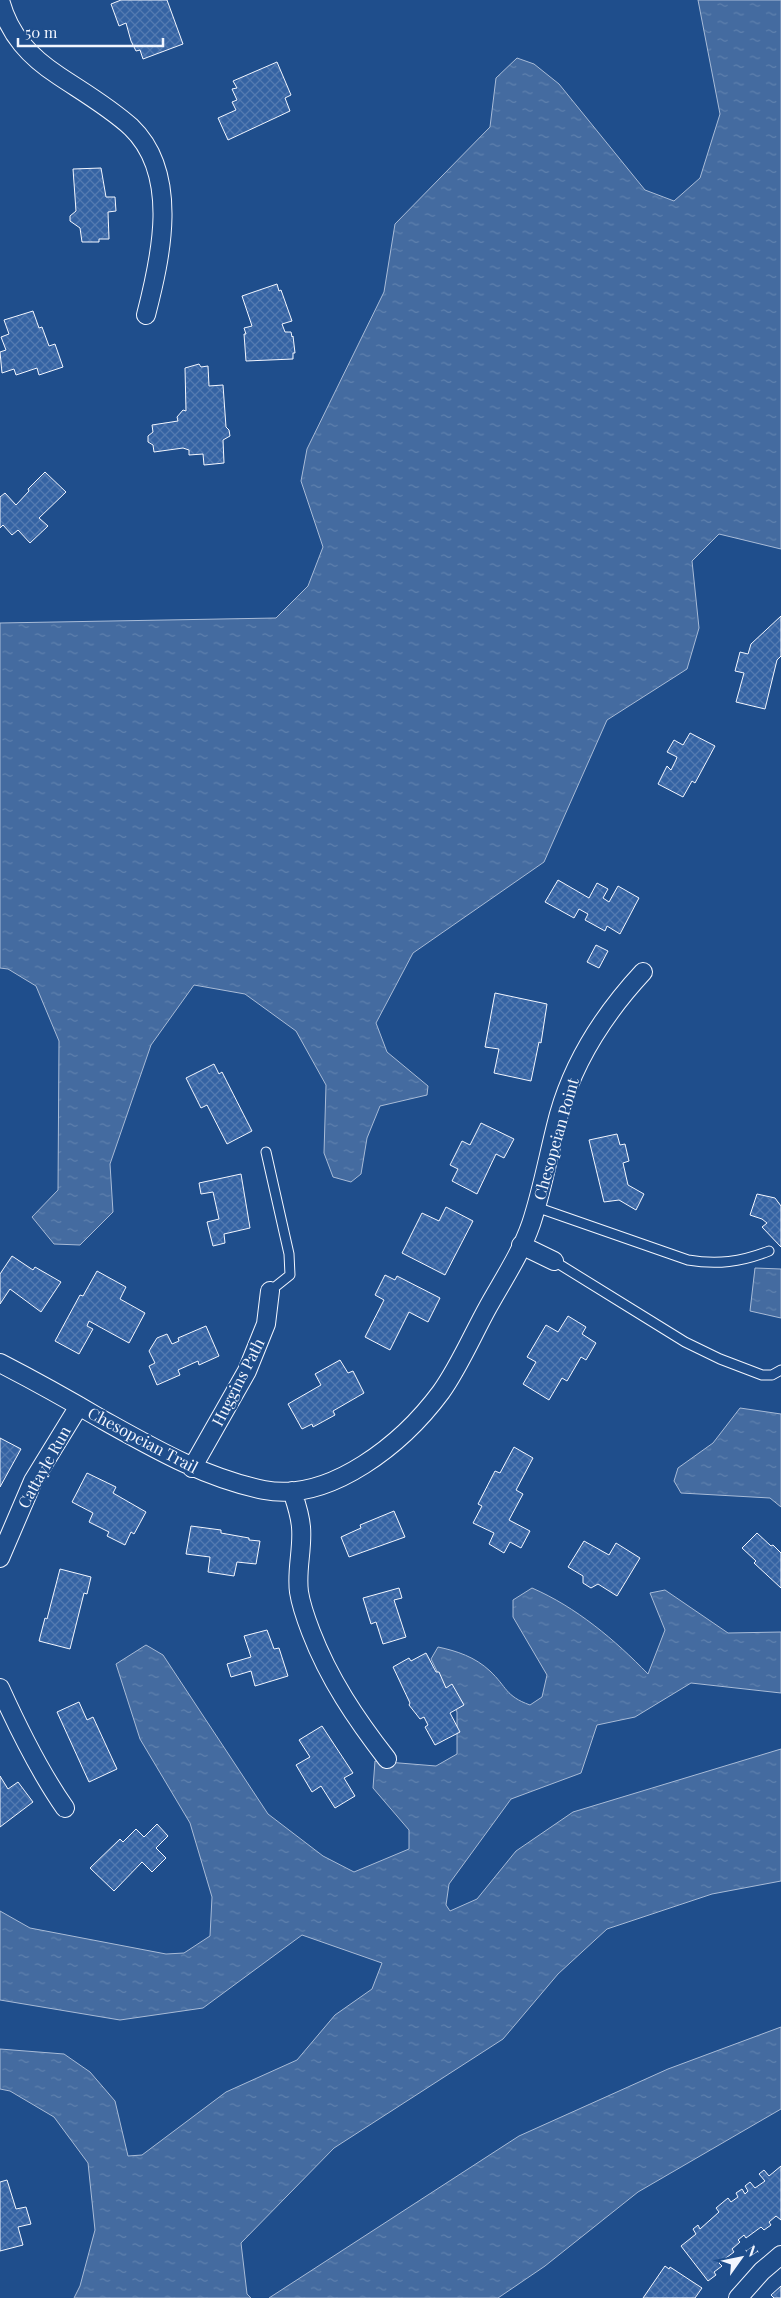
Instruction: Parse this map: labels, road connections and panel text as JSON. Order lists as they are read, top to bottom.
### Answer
{
  "streets": {
    "street": [
      "Chesopeian Point",
      "Huggins Path",
      "Chesopeian Trail",
      "Cattayle Run"
    ]
  },
  "crossings": [
    ["Chesopeian Point", "Chesopeian Trail"],
    ["Huggins Path", "Chesopeian Trail"],
    ["Chesopeian Trail", "Cattayle Run"]
  ],
  "scale_bar": "50 m",
  "north": "top right"
}
